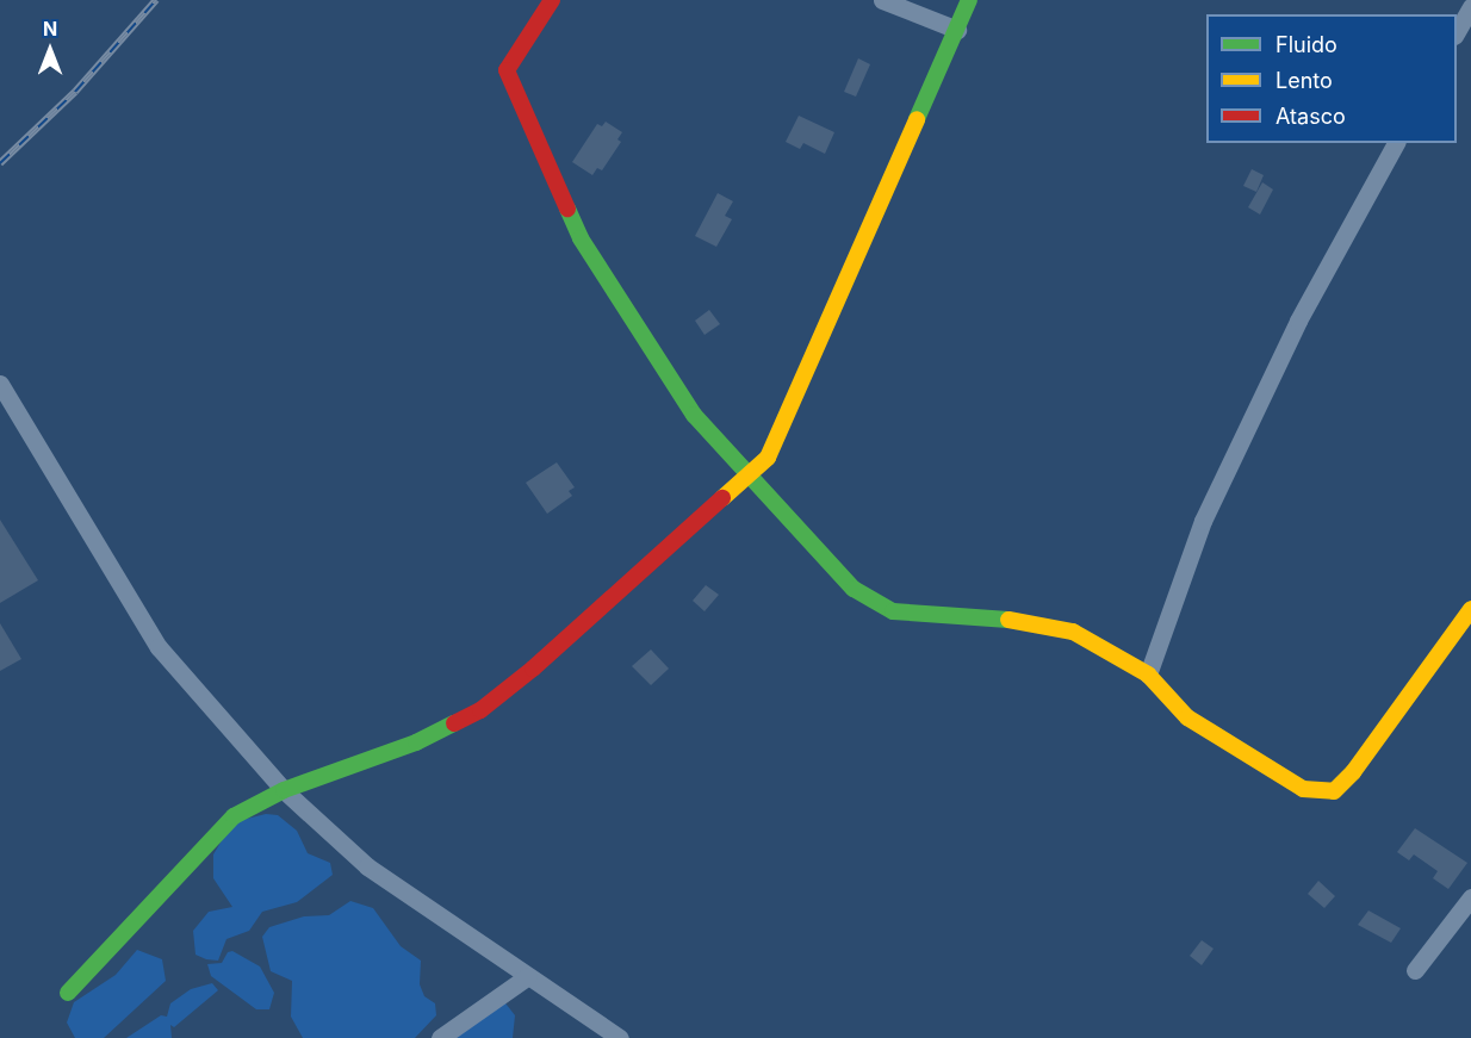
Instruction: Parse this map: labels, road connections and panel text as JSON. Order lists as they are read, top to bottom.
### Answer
{
  "legend": ["Fluido", "Lento", "Atasco"],
  "north": "top"
}
